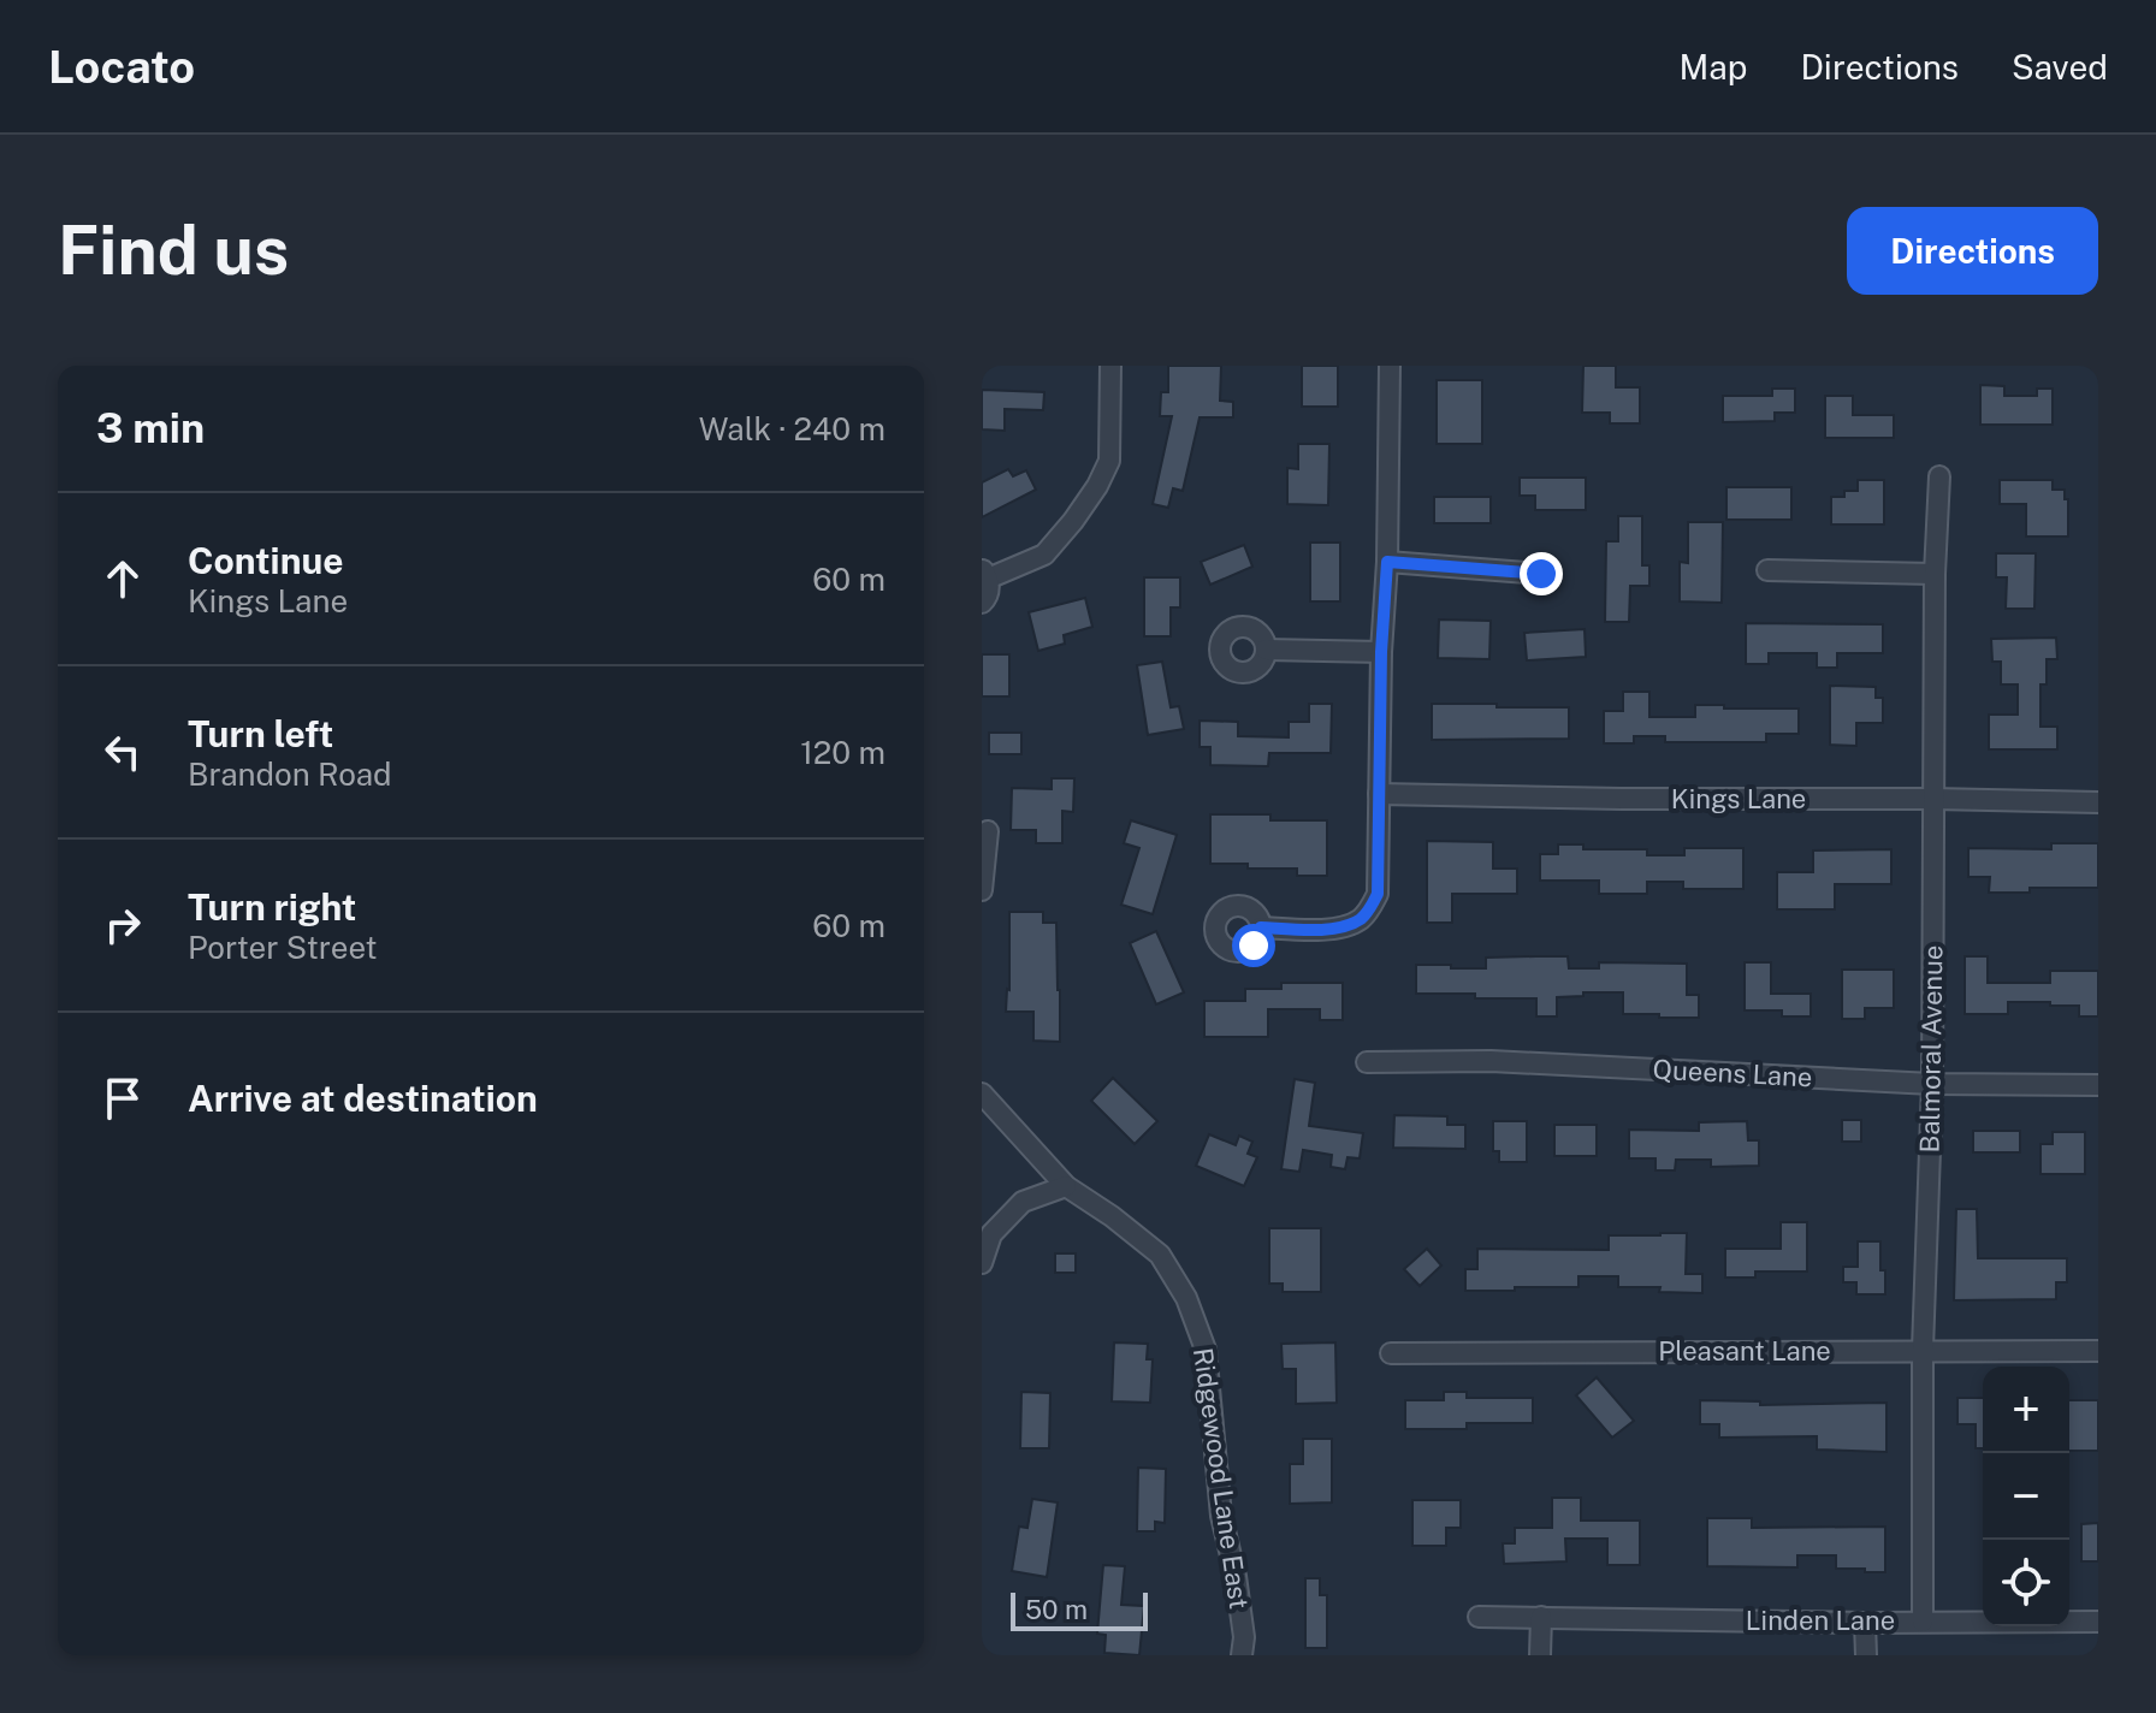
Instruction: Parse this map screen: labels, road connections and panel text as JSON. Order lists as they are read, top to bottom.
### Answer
{
  "streets": {
    "street": [
      "Kings Lane",
      "Balmoral Avenue",
      "Queens Lane",
      "Pleasant Lane",
      "Ridgewood Lane East",
      "Linden Lane"
    ]
  },
  "crossings": [
    ["Kings Lane", "Balmoral Avenue"],
    ["Balmoral Avenue", "Queens Lane"],
    ["Balmoral Avenue", "Pleasant Lane"],
    ["Balmoral Avenue", "Linden Lane"]
  ],
  "scale_bar": "50 m",
  "page": {
    "header": "Locato",
    "nav": ["Map", "Directions", "Saved"],
    "buttons": "Directions",
    "title": "Find us",
    "heading": ["3 min", "Walk · 240 m"],
    "list": [
      ["Continue", "Kings Lane", "60 m"],
      ["Turn left", "Brandon Road", "120 m"],
      ["Turn right", "Porter Street", "60 m"],
      "Arrive at destination"
    ],
    "map_buttons": ["+", "−"],
    "scale": "50 m"
  }
}
